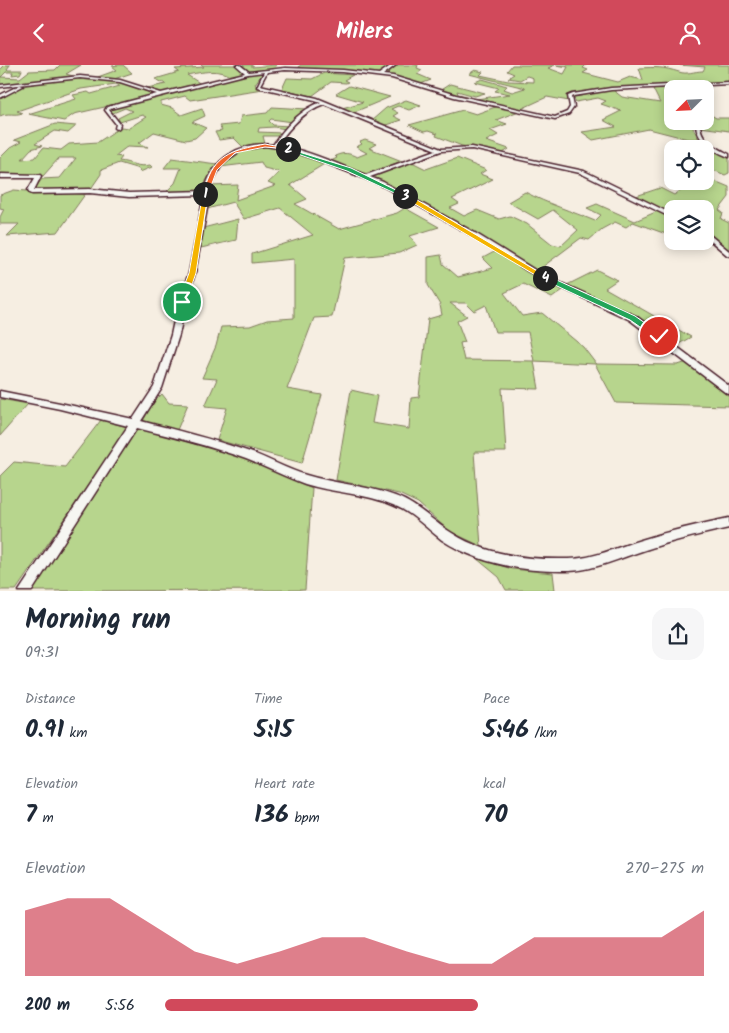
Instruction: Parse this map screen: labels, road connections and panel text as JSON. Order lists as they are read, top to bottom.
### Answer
{
  "north": "bottom left",
  "page": {
    "header": "Milers",
    "pins": [
      "2",
      "1",
      "3",
      "4"
    ],
    "heading": ["Morning run", "09:31"],
    "stats": [
      ["Distance", "0.91 km"],
      ["Time", "5:15"],
      ["Pace", "5:46 /km"],
      ["Elevation", "7 m"],
      ["Heart rate", "136 bpm"],
      ["kcal", "70"]
    ],
    "chart": ["Elevation", "270–275 m"],
    "list": [
      {
        "name": "200 m",
        "note": "5:56"
      }
    ]
  }
}
